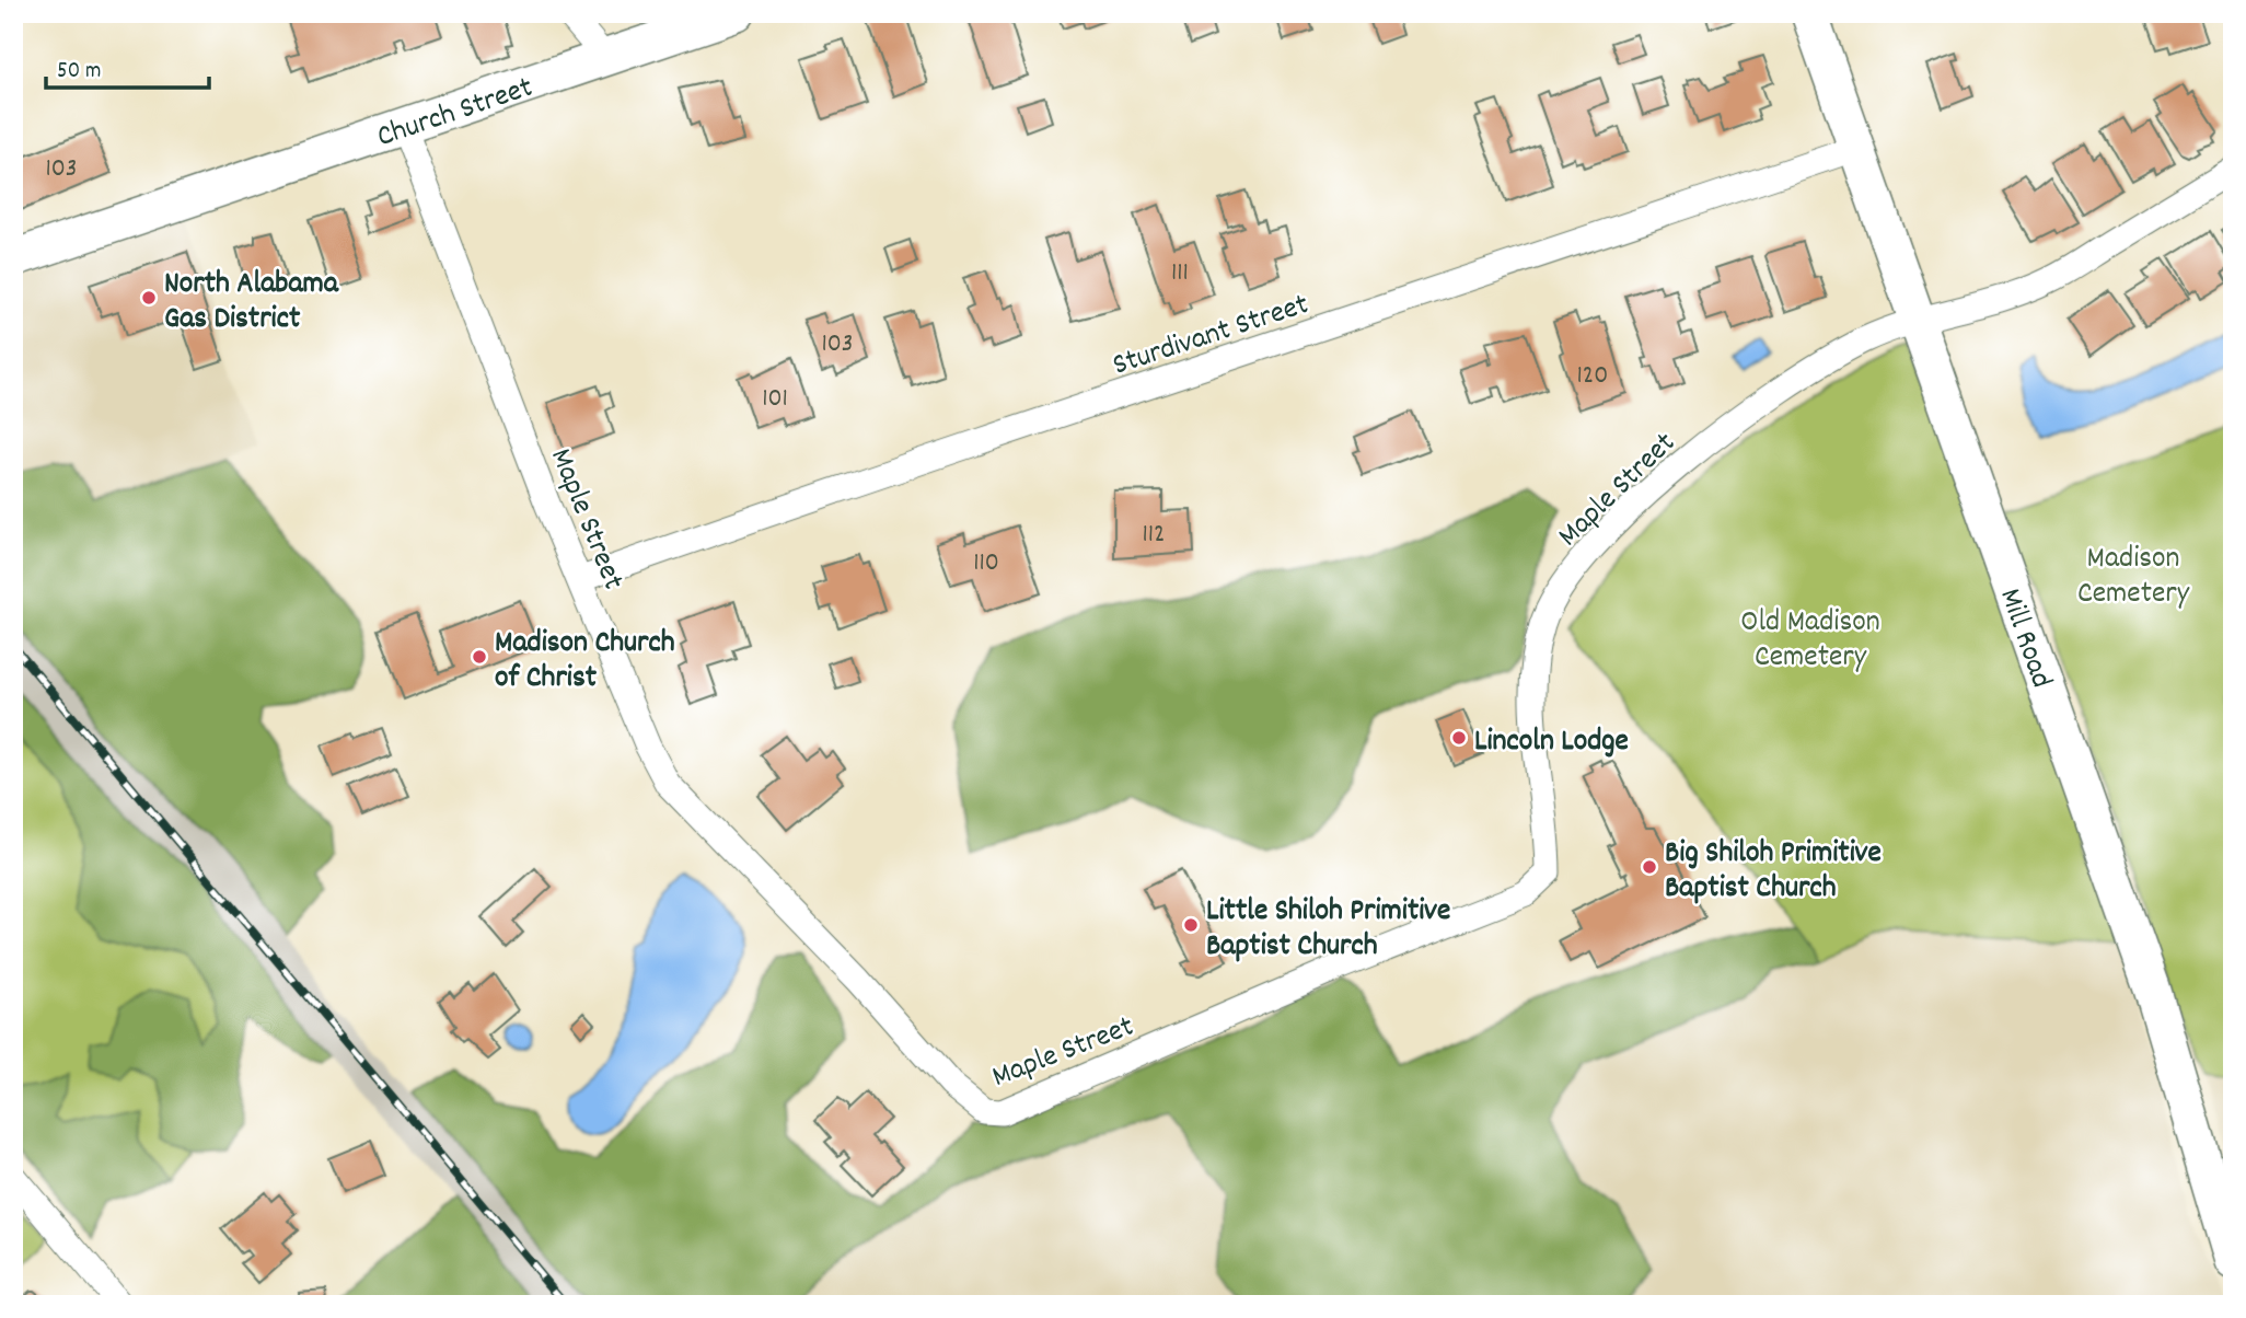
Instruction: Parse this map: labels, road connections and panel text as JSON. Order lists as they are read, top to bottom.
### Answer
{
  "streets": {
    "street": [
      "Church Street",
      "Sturdivant Street",
      "Maple Street",
      "Mill Road"
    ]
  },
  "crossings": [
    ["Church Street", "Maple Street"],
    ["Sturdivant Street", "Maple Street"],
    ["Sturdivant Street", "Mill Road"],
    ["Maple Street", "Mill Road"]
  ],
  "parks": ["Madison Cemetery", "Old Madison Cemetery"],
  "places": [
    "North Alabama Gas District",
    "Madison Church of Christ",
    "Lincoln Lodge",
    "Big Shiloh Primitive Baptist Church",
    "Little Shiloh Primitive Baptist Church"
  ],
  "house_numbers": [
    "103",
    "111",
    "103",
    "120",
    "101",
    "112",
    "110"
  ],
  "scale_bar": "50 m"
}
